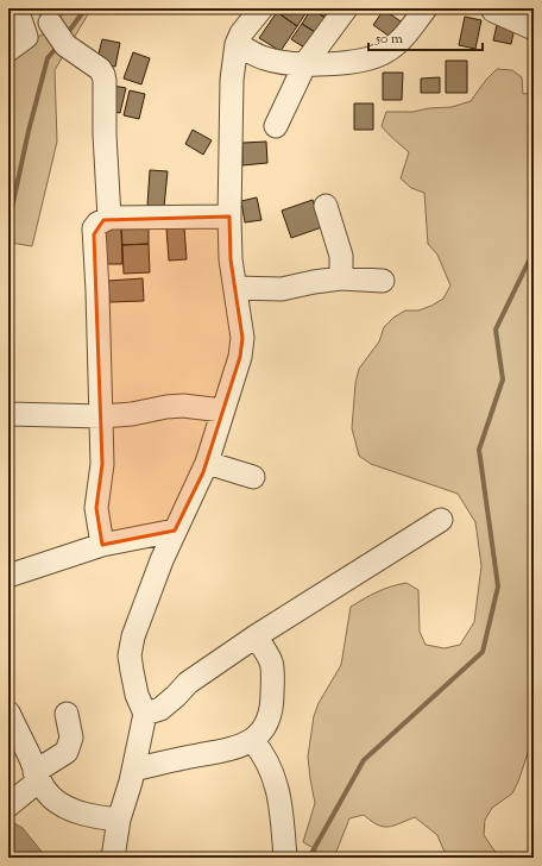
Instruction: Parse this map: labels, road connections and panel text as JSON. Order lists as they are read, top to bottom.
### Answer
{
  "scale_bar": "50 m"
}
